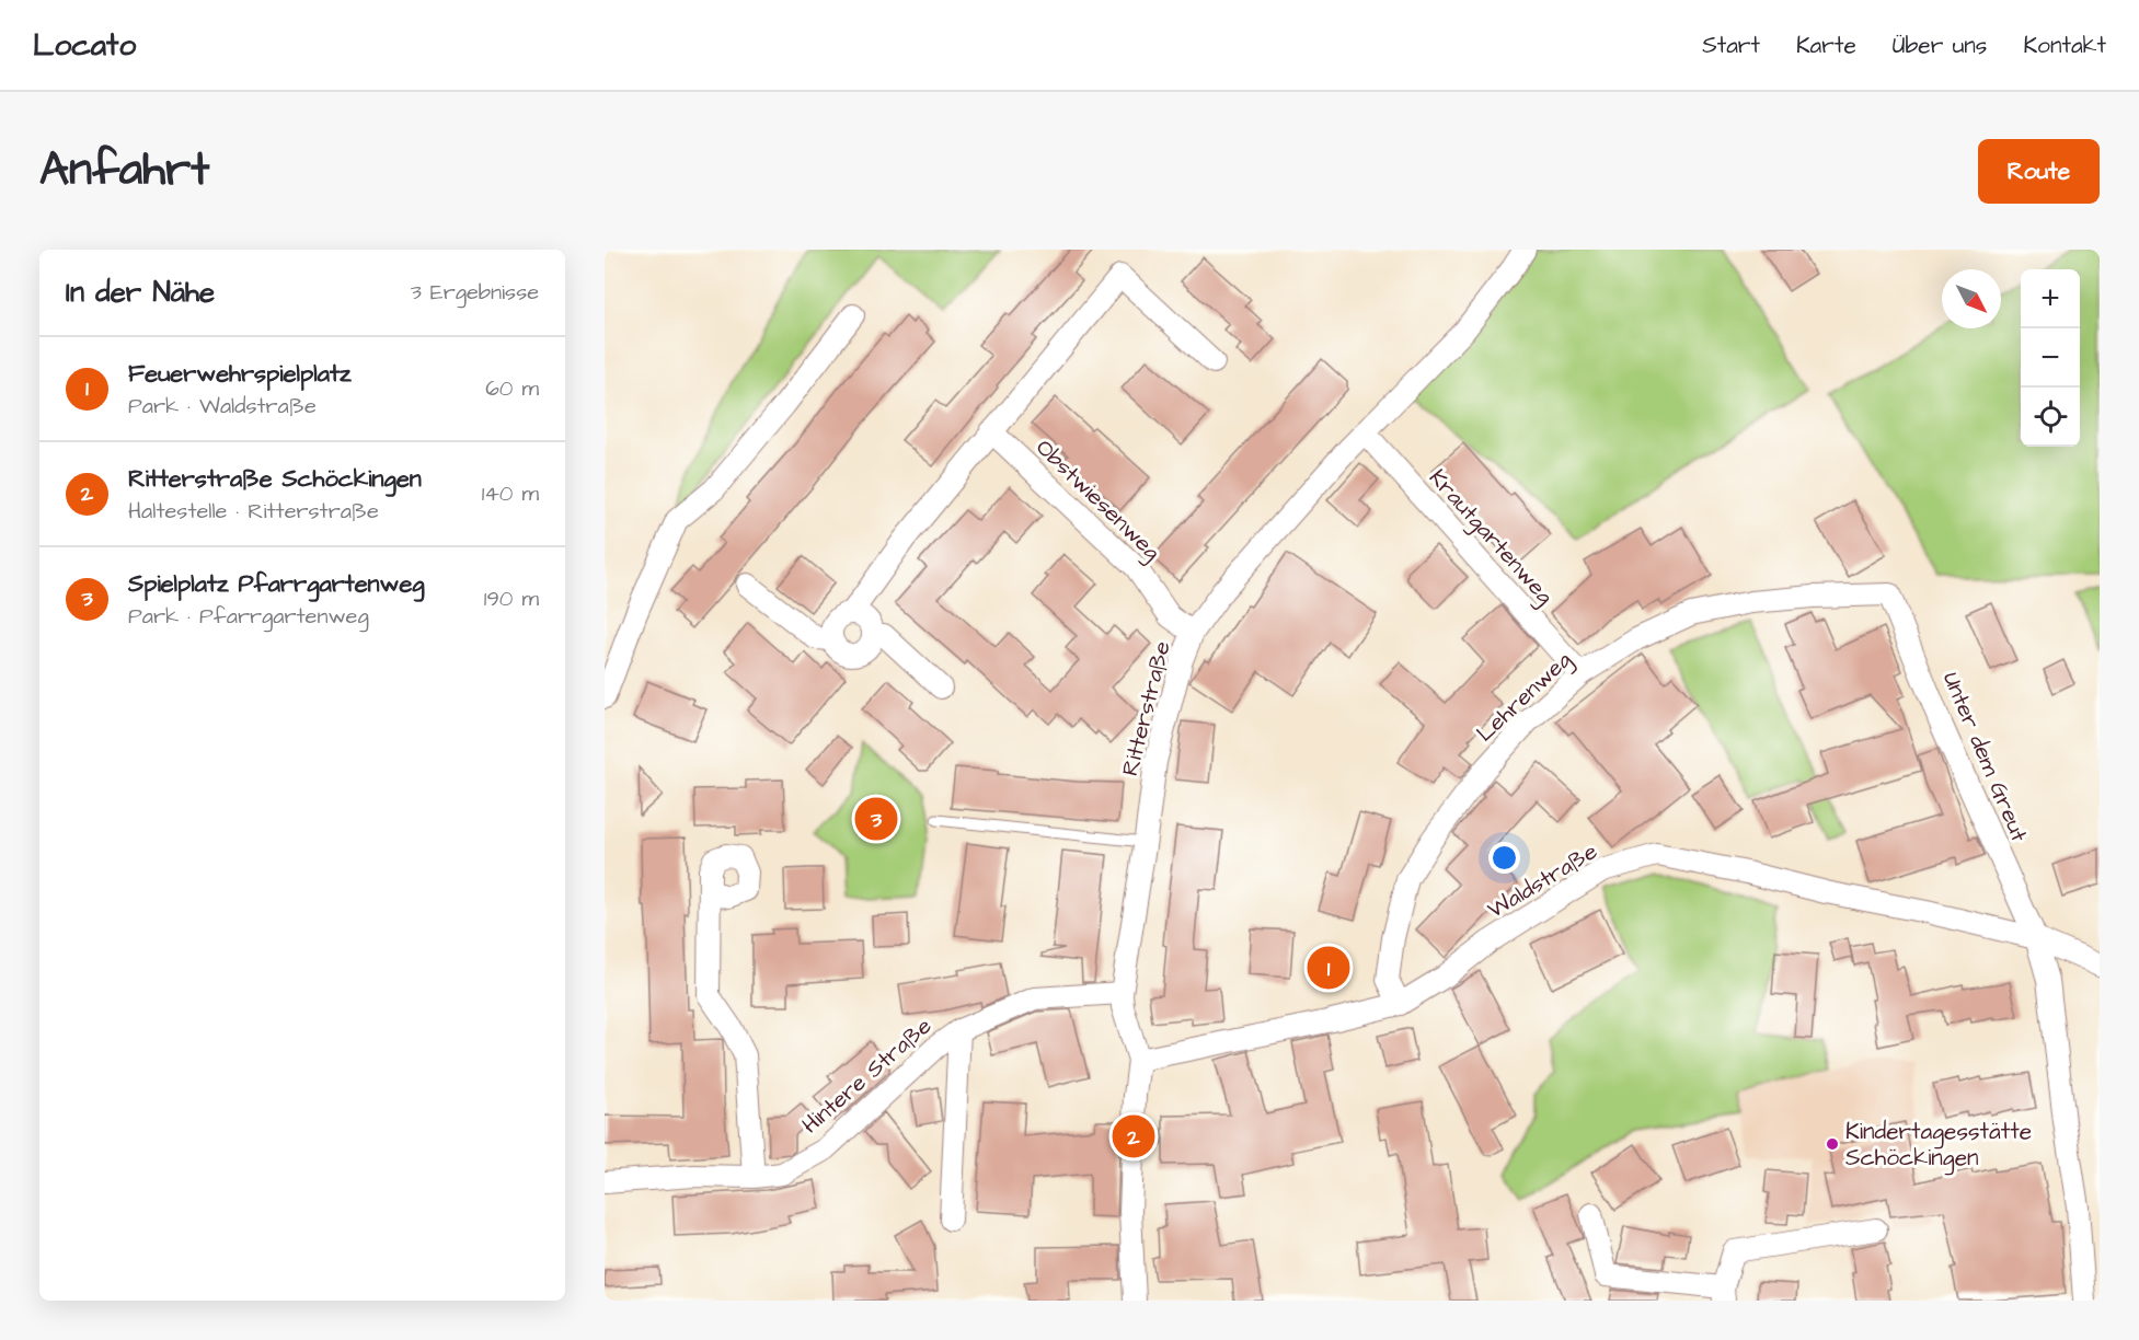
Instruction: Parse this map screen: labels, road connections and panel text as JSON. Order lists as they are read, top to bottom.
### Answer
{
  "streets": {
    "street": [
      "Obstwiesenweg",
      "Krautgartenweg",
      "Lehrenweg",
      "Ritterstraße",
      "Unter dem Greut",
      "Waldstraße",
      "Hintere Straße"
    ]
  },
  "crossings": [
    ["Obstwiesenweg", "Ritterstraße"],
    ["Krautgartenweg", "Lehrenweg"],
    ["Krautgartenweg", "Ritterstraße"],
    ["Lehrenweg", "Unter dem Greut"],
    ["Lehrenweg", "Waldstraße"],
    ["Ritterstraße", "Waldstraße"],
    ["Ritterstraße", "Hintere Straße"],
    ["Unter dem Greut", "Waldstraße"]
  ],
  "places": ["Kindertagesstätte Schöckingen"],
  "north": "bottom right",
  "page": {
    "header": "Locato",
    "nav": [
      "Start",
      "Karte",
      "Über uns",
      "Kontakt"
    ],
    "title": "Anfahrt",
    "buttons": "Route",
    "heading": ["In der Nähe", "3 Ergebnisse"],
    "map_buttons": ["+", "−"],
    "list": [
      {
        "mark": "1",
        "name": "Feuerwehrspielplatz",
        "note": "Park · Waldstraße",
        "value": "60 m"
      },
      {
        "mark": "2",
        "name": "Ritterstraße Schöckingen",
        "note": "Haltestelle · Ritterstraße",
        "value": "140 m"
      },
      {
        "mark": "3",
        "name": "Spielplatz Pfarrgartenweg",
        "note": "Park · Pfarrgartenweg",
        "value": "190 m"
      }
    ],
    "pins": ["3", "1", "2"]
  }
}
